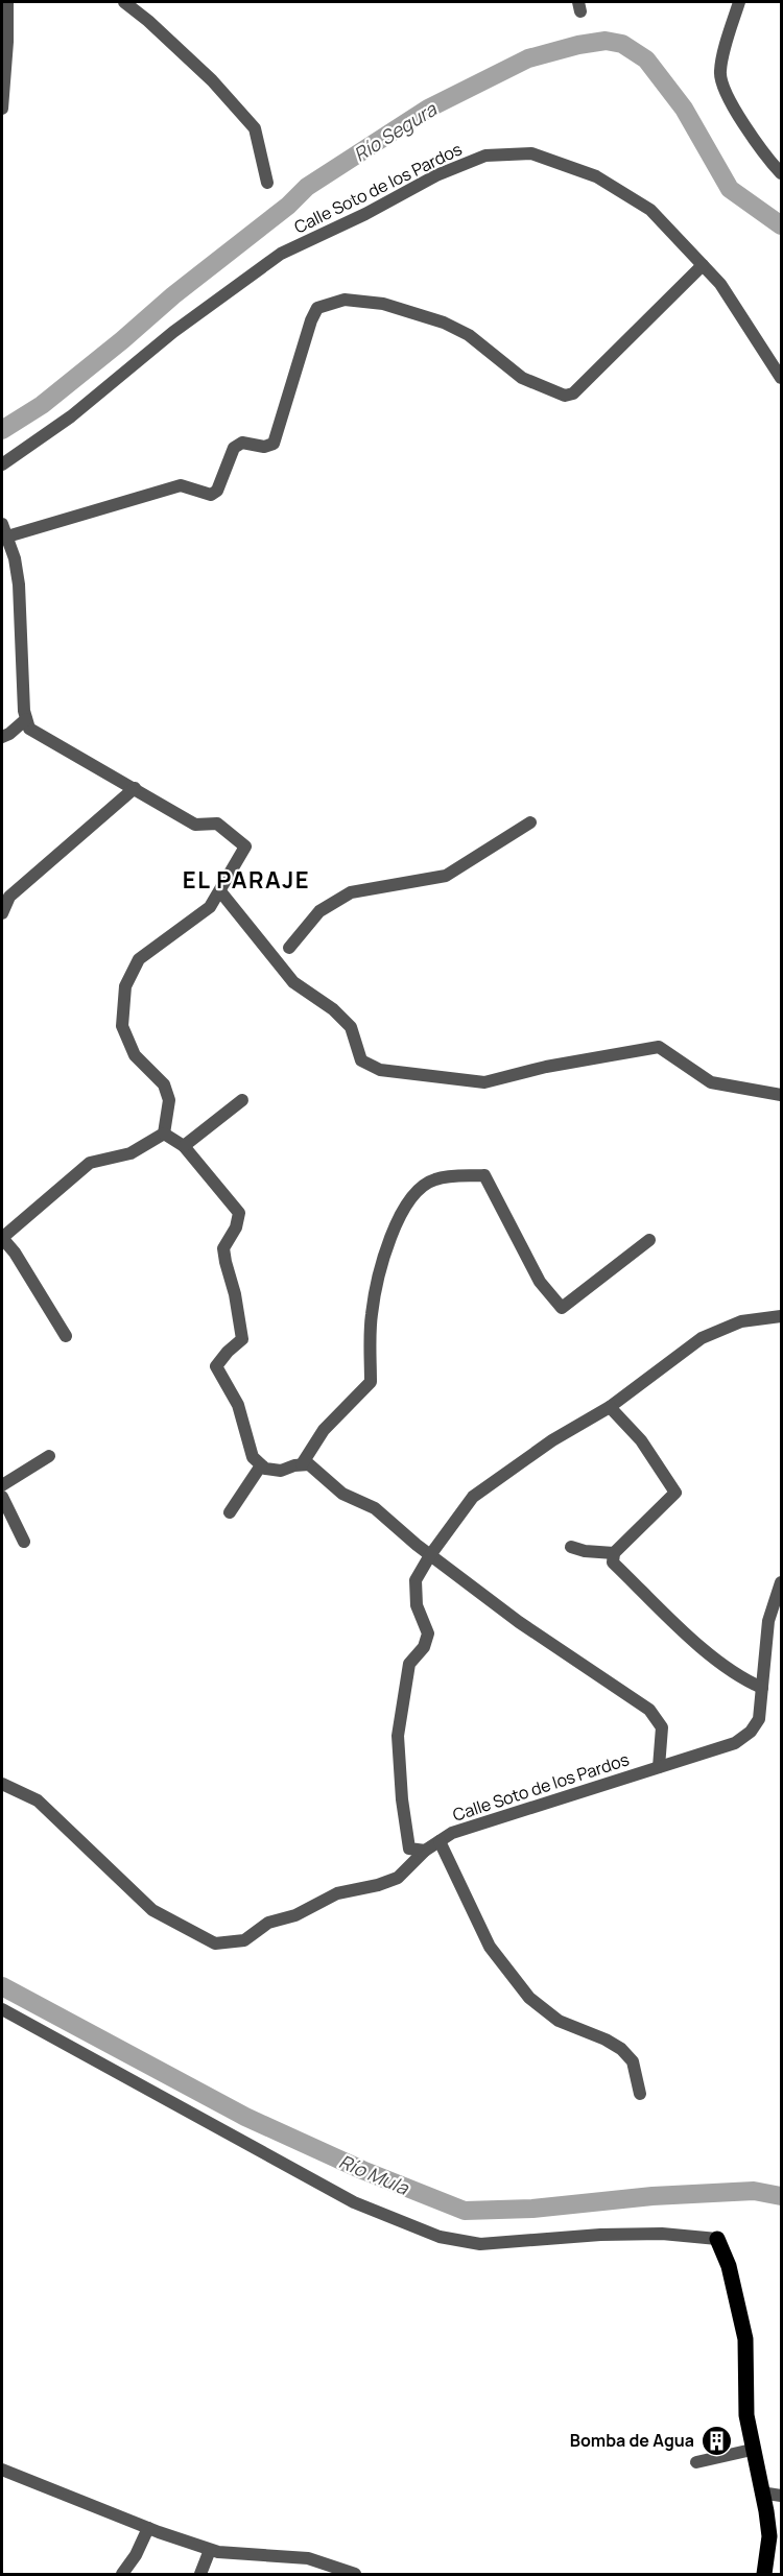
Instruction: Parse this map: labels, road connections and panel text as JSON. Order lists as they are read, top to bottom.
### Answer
{
  "streets": {
    "street": ["Calle Soto de los Pardos"]
  },
  "districts": ["EL PARAJE"],
  "water": ["Río Segura", "Río Mula"],
  "places": {
    "building": ["Bomba de Agua"]
  }
}
